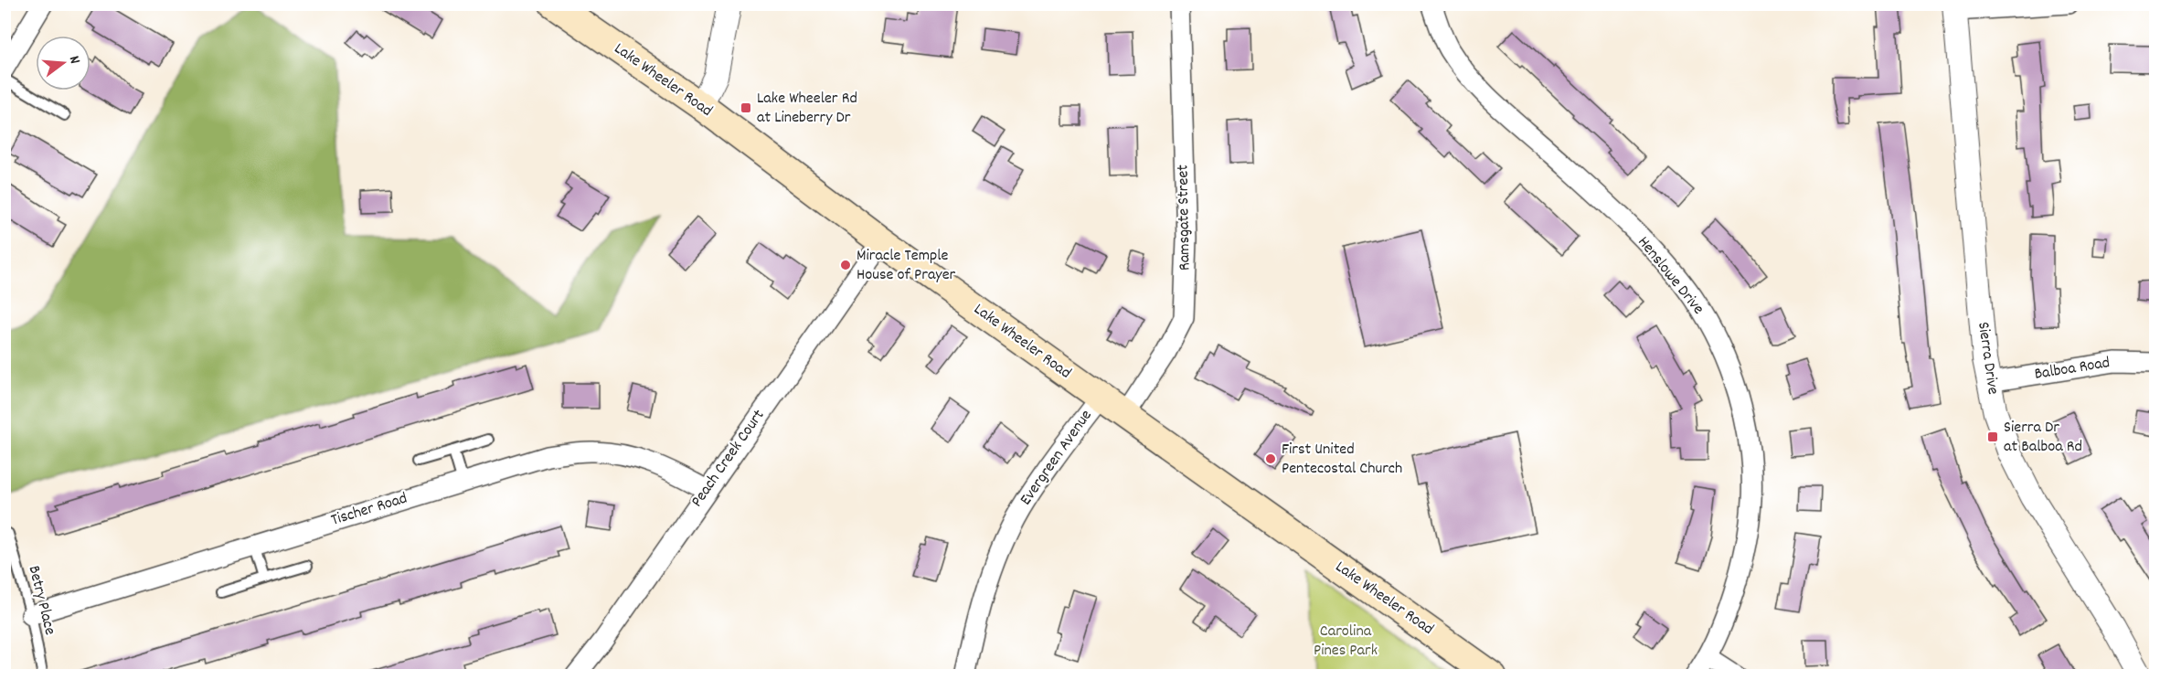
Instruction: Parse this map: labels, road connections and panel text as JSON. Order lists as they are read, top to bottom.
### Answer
{
  "streets": {
    "main road": ["Lake Wheeler Road"],
    "street": [
      "Ramsgate Street",
      "Henslowe Drive",
      "Sierra Drive",
      "Balboa Road",
      "Evergreen Avenue",
      "Peach Creek Court",
      "Tischer Road"
    ],
    "lane": ["Betry Place"]
  },
  "crossings": [
    ["Lake Wheeler Road", "Ramsgate Street"],
    ["Lake Wheeler Road", "Evergreen Avenue"],
    ["Lake Wheeler Road", "Peach Creek Court"],
    ["Sierra Drive", "Balboa Road"],
    ["Peach Creek Court", "Tischer Road"],
    ["Tischer Road", "Betry Place"]
  ],
  "parks": ["Carolina Pines Park"],
  "places": {
    "transit": ["Lake Wheeler Rd at Lineberry Dr", "Sierra Dr at Balboa Rd"],
    "other": ["Miracle Temple House of Prayer", "First United Pentecostal Church"]
  },
  "north": "right"
}
